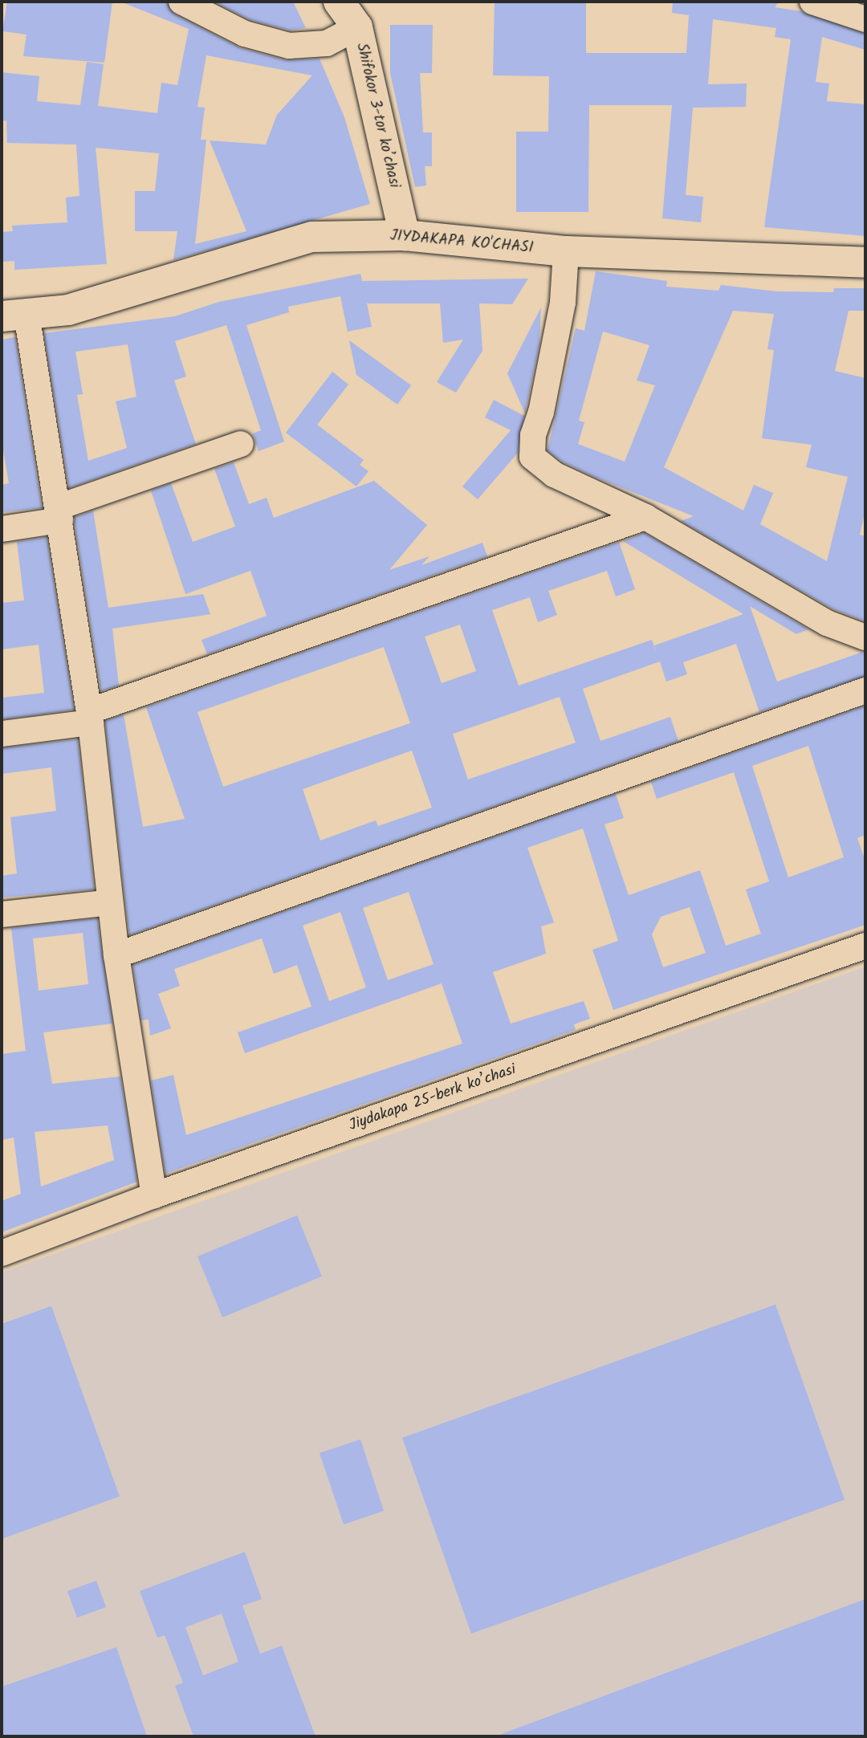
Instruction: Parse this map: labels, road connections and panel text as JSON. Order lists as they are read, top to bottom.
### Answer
{
  "streets": {
    "street": ["Shifokor 3-tor koʼchasi", "JIYDAKAPA KO'CHASI", "Jiydakapa 25-berk koʼchasi"]
  },
  "crossings": [
    ["Shifokor 3-tor koʼchasi", "JIYDAKAPA KO'CHASI"]
  ]
}
